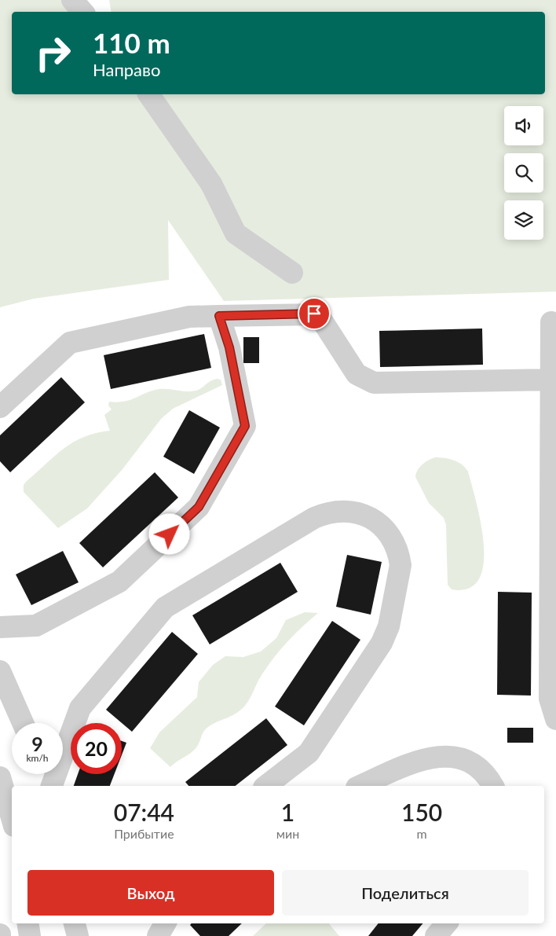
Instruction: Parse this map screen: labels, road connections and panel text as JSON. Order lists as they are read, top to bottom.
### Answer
{
  "page": {
    "turn": ["110 m", "Направо"],
    "speed": "9 km/h",
    "limit": "20",
    "eta": [
      "07:44",
      "Прибытие",
      "1",
      "мин",
      "150",
      "m"
    ],
    "buttons": ["Выход", "Поделиться"]
  }
}
